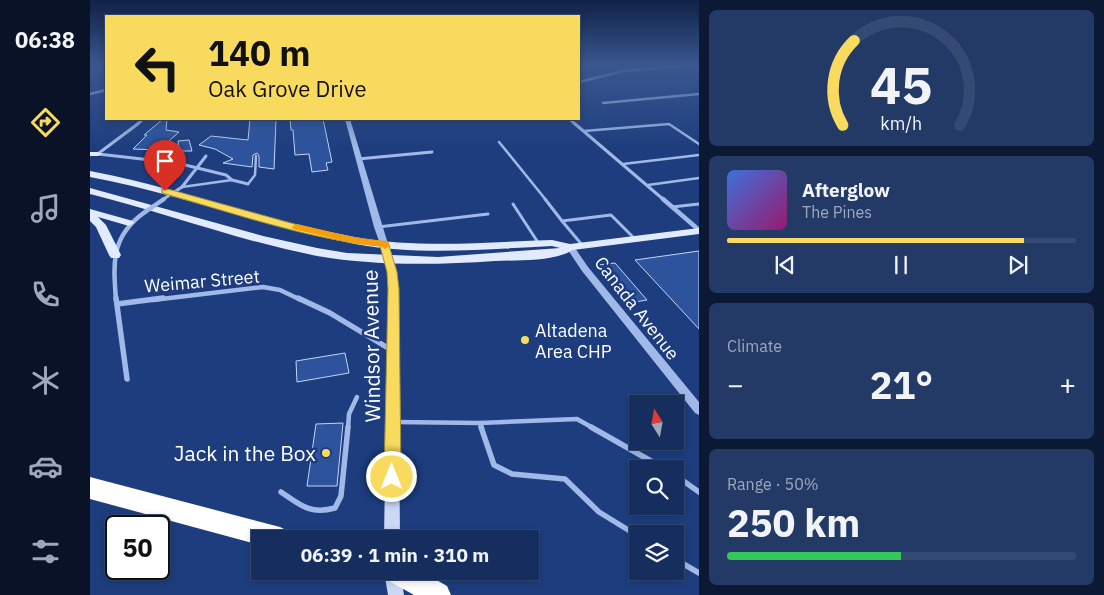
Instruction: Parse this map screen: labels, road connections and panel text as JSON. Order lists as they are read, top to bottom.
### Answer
{
  "streets": {
    "main road": ["Windsor Avenue"],
    "street": ["Weimar Street", "Canada Avenue"]
  },
  "crossings": [
    ["Weimar Street", "Windsor Avenue"]
  ],
  "places": ["Altadena Area CHP", "Jack in the Box"],
  "north": "top",
  "page": {
    "tabs": "06:38",
    "turn": ["140 m", "Oak Grove Drive"],
    "song": ["Afterglow", "The Pines"],
    "tile": [
      "Climate",
      ["Range · 50%", "250 km"]
    ],
    "heat": ["−", "21°", "+"],
    "limit": "50",
    "trip": "06:39 · 1 min · 310 m",
    "gauge": ["45", "km/h"]
  }
}
